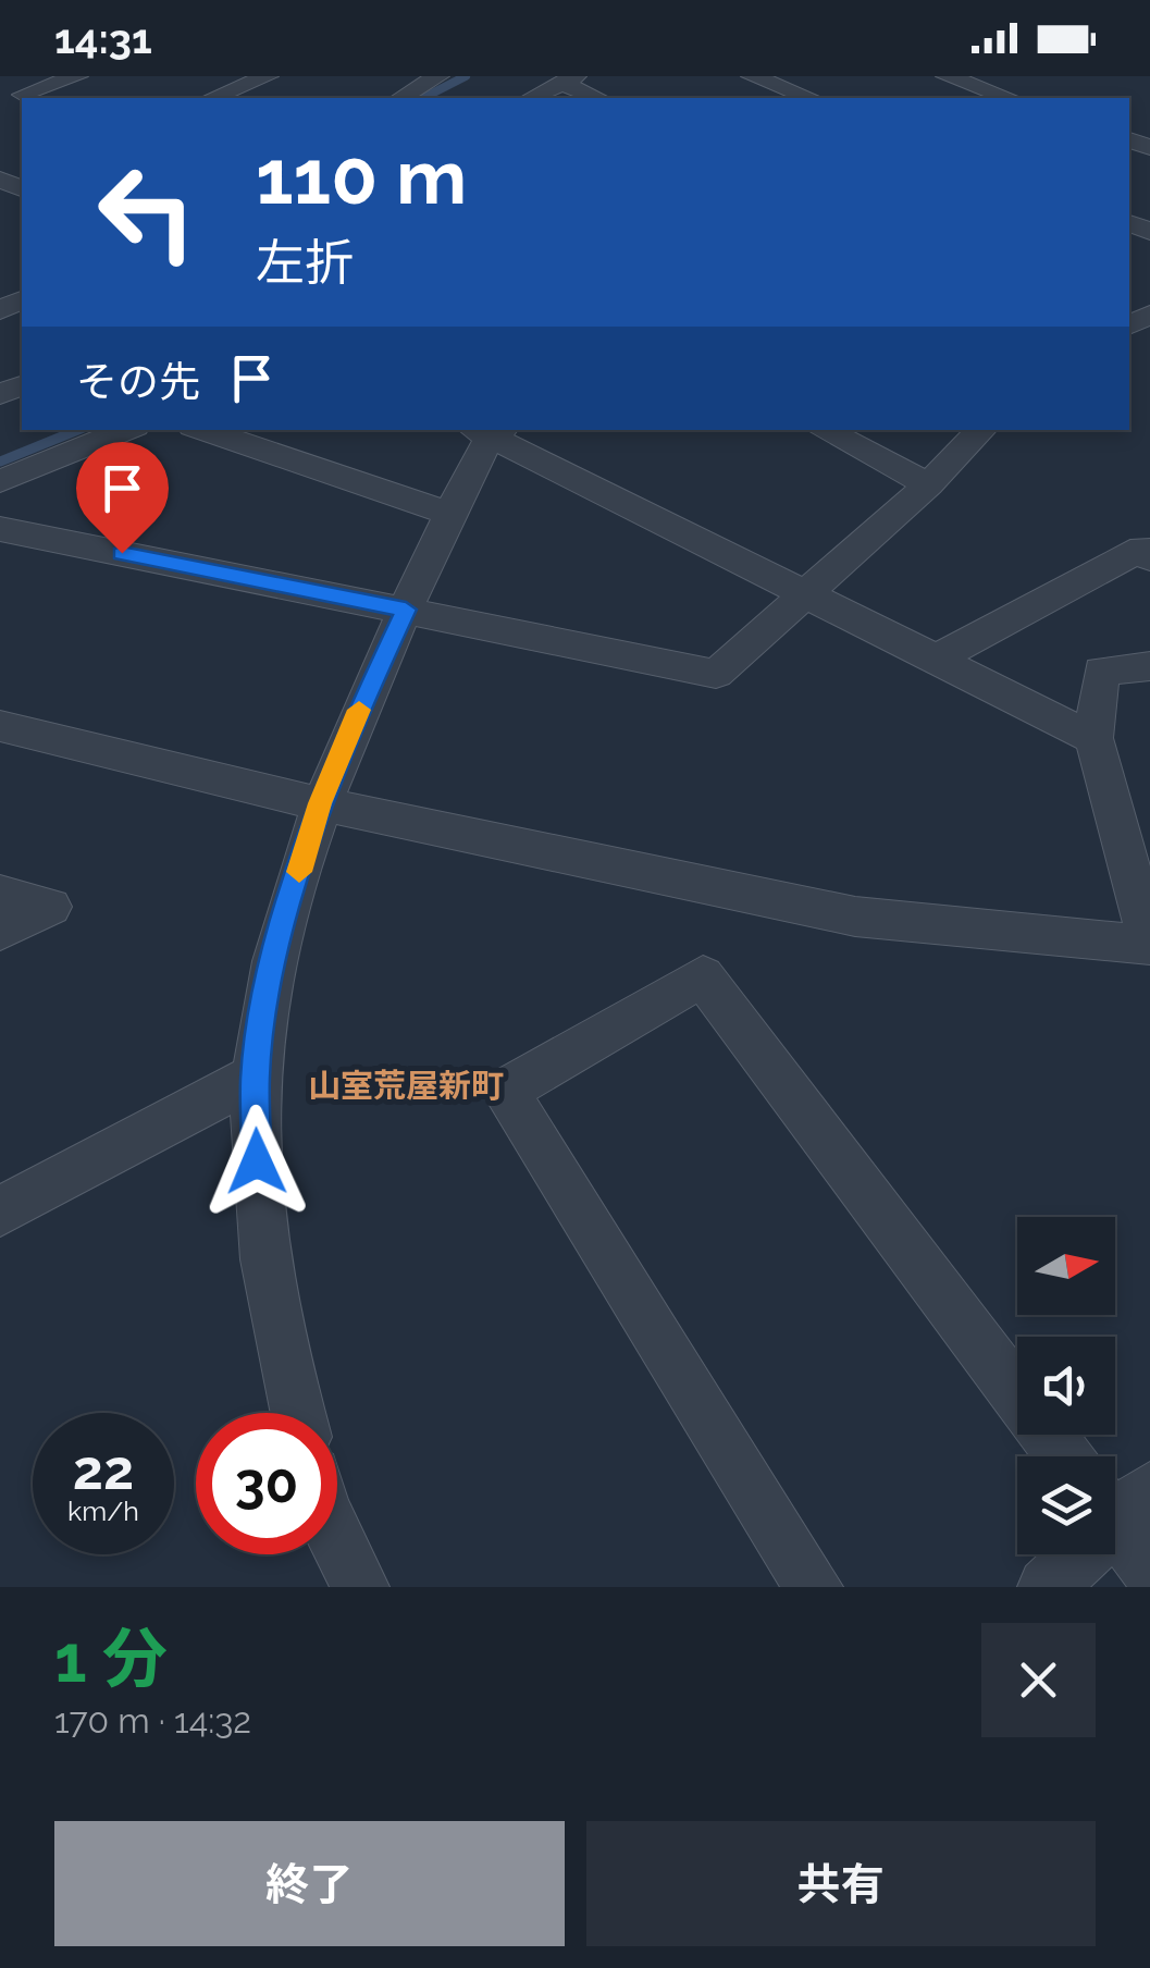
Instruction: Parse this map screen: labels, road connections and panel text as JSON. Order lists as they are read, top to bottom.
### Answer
{
  "districts": ["山室荒屋新町"],
  "north": "right",
  "page": {
    "status": "14:31",
    "turn": ["110 m", "左折"],
    "then": "その先",
    "speed": "22 km/h",
    "limit": "30",
    "heading": ["1 分", "170 m · 14:32"],
    "buttons": ["終了", "共有"]
  }
}
